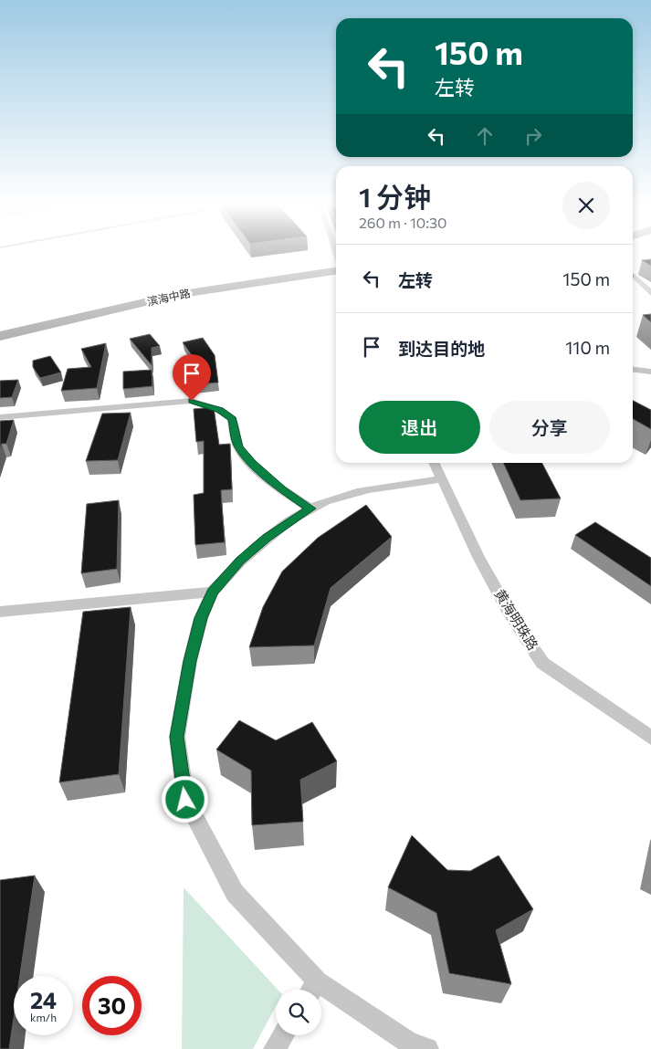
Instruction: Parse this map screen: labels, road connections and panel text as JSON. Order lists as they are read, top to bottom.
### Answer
{
  "streets": {
    "main road": ["滨海中路"],
    "street": ["黄海明珠路"]
  },
  "page": {
    "turn": ["150 m", "左转"],
    "heading": ["1 分钟", "260 m · 10:30"],
    "list": [
      {
        "name": "左转",
        "value": "150 m"
      },
      {
        "name": "到达目的地",
        "value": "110 m"
      }
    ],
    "buttons": ["退出", "分享"],
    "speed": "24 km/h",
    "limit": "30"
  }
}
